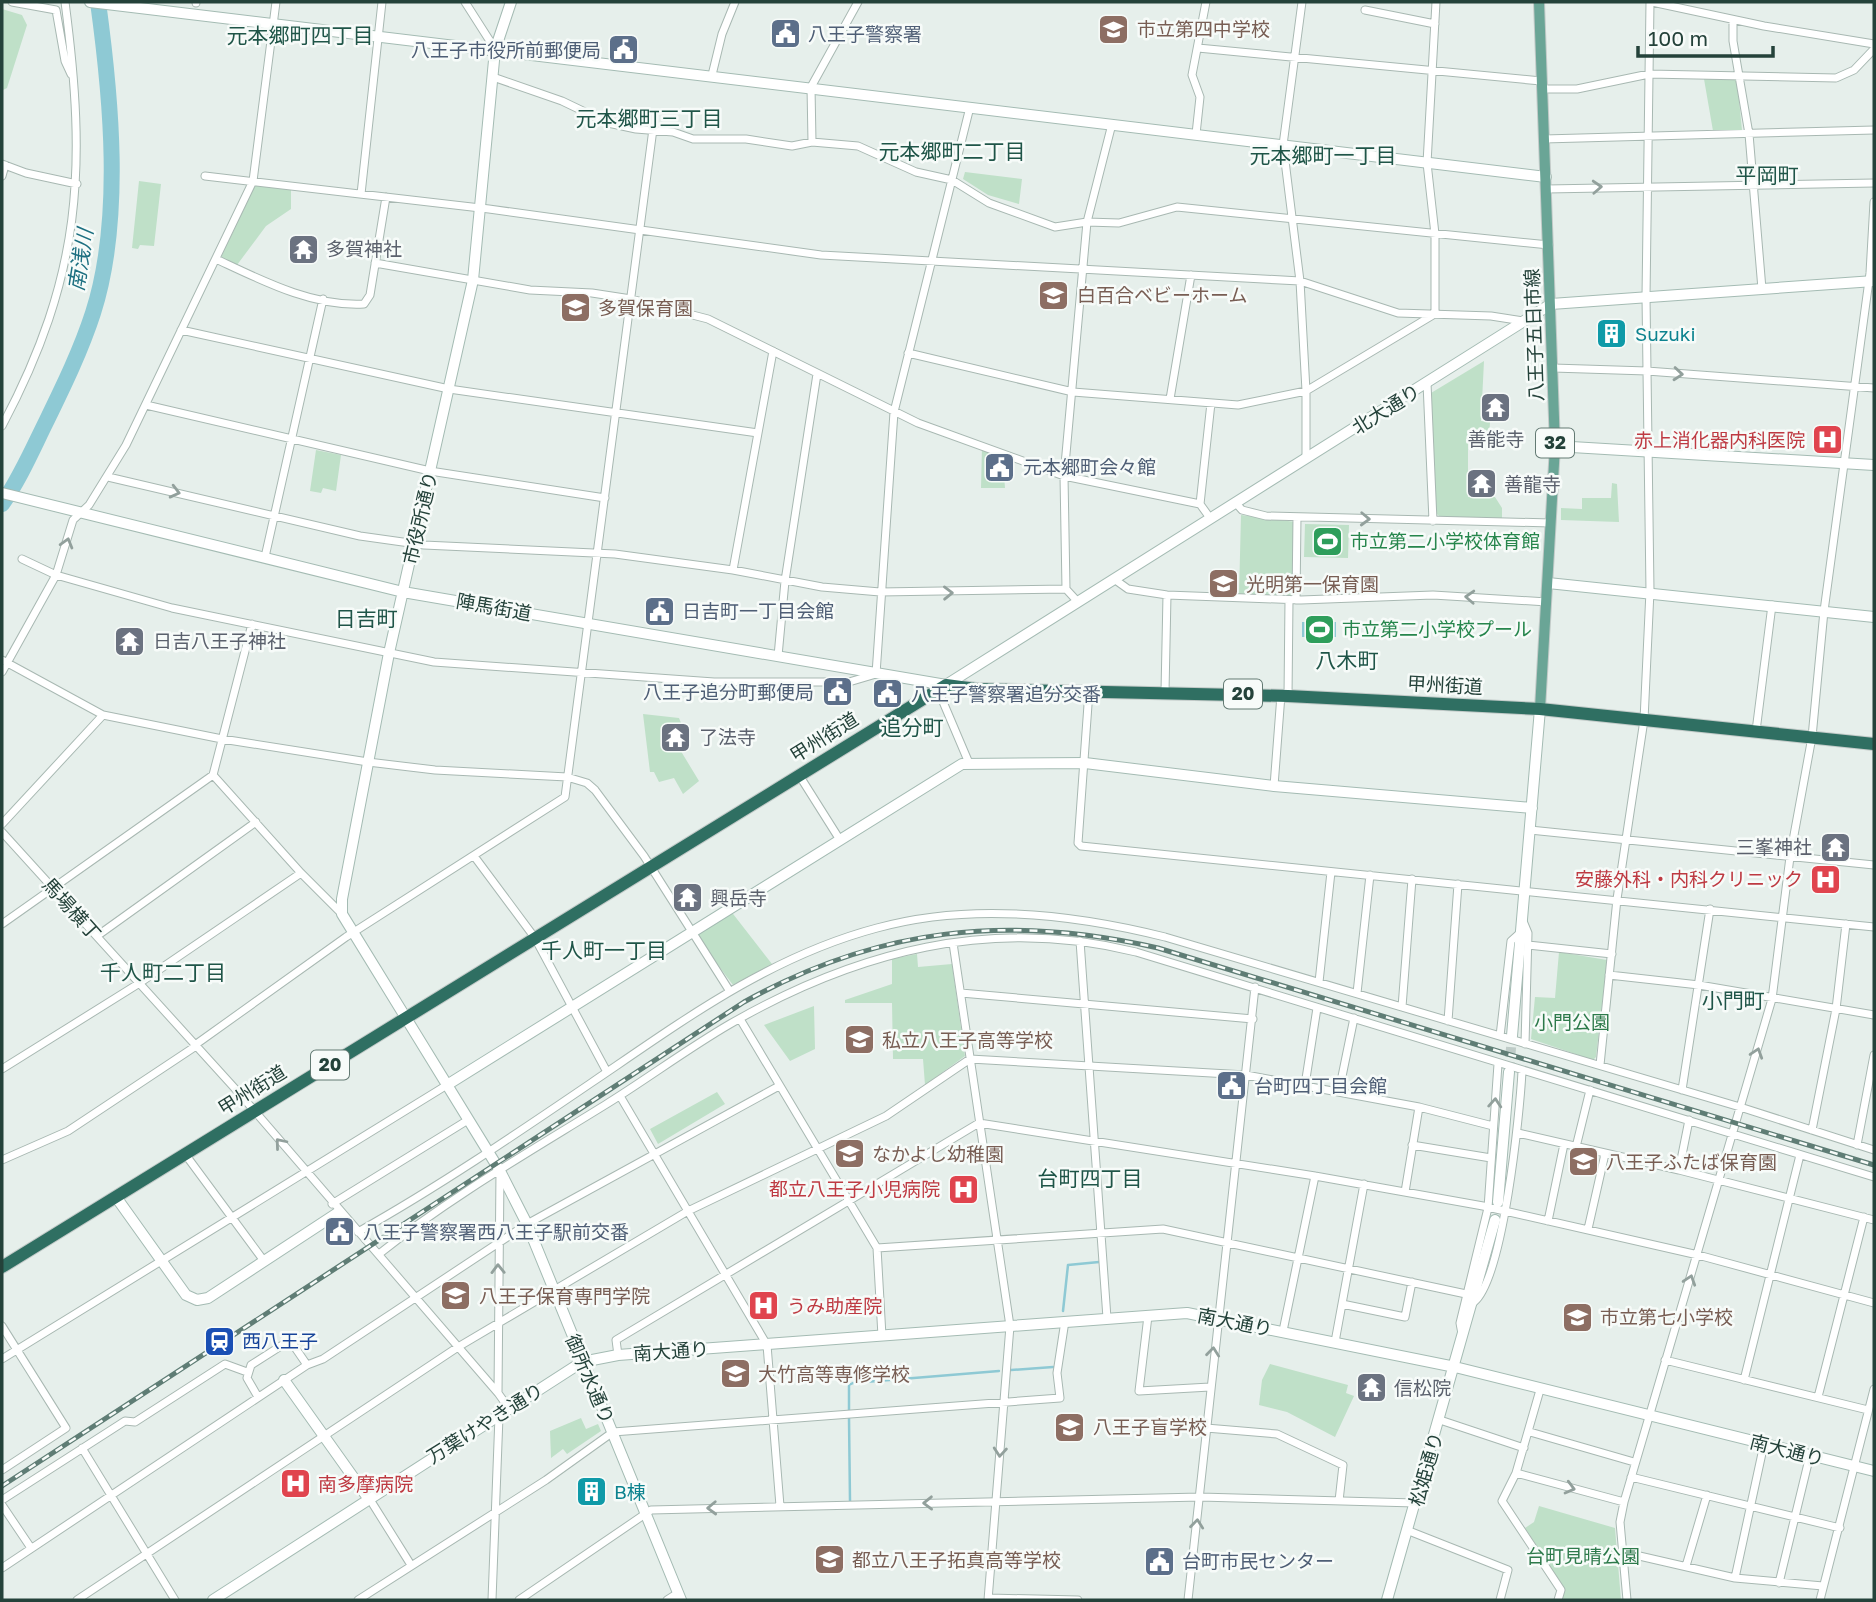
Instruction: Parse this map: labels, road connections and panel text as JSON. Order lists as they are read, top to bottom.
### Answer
{
  "streets": {
    "highway": ["甲州街道", "20"],
    "main road": ["八王子五日市線", "32"],
    "street": [
      "北大通り",
      "市役所通り",
      "陣馬街道",
      "馬場横丁",
      "南大通り",
      "御所水通り",
      "万葉けやき通り",
      "松姫通り"
    ]
  },
  "crossings": [
    ["八王子五日市線", "北大通り"],
    ["八王子五日市線", "甲州街道"],
    ["北大通り", "陣馬街道"],
    ["北大通り", "甲州街道"],
    ["市役所通り", "陣馬街道"],
    ["陣馬街道", "甲州街道"],
    ["甲州街道", "馬場横丁"],
    ["甲州街道", "御所水通り"],
    ["馬場横丁", "万葉けやき通り"],
    ["南大通り", "御所水通り"],
    ["南大通り", "万葉けやき通り"],
    ["南大通り", "松姫通り"],
    ["御所水通り", "万葉けやき通り"]
  ],
  "districts": [
    "元本郷町四丁目",
    "元本郷町三丁目",
    "元本郷町二丁目",
    "元本郷町一丁目",
    "平岡町",
    "日吉町",
    "八木町",
    "追分町",
    "千人町一丁目",
    "千人町二丁目",
    "小門町",
    "台町四丁目"
  ],
  "water": ["南浅川"],
  "parks": ["小門公園", "台町見晴公園"],
  "places": {
    "school or university": [
      "市立第四中学校",
      "白百合ベビーホーム",
      "多賀保育園",
      "光明第一保育園",
      "私立八王子高等学校",
      "なかよし幼稚園",
      "八王子ふたば保育園",
      "八王子保育専門学院",
      "市立第七小学校",
      "大竹高等専修学校",
      "八王子盲学校",
      "都立八王子拓真高等学校"
    ],
    "public building": [
      "八王子警察署",
      "八王子市役所前郵便局",
      "元本郷町会々館",
      "日吉町一丁目会館",
      "八王子追分町郵便局",
      "八王子警察署追分交番",
      "台町四丁目会館",
      "八王子警察署西八王子駅前交番",
      "台町市民センター"
    ],
    "temple": [
      "多賀神社",
      "善能寺",
      "善龍寺",
      "日吉八王子神社",
      "了法寺",
      "三峯神社",
      "興岳寺",
      "信松院"
    ],
    "building": ["Suzuki", "B棟"],
    "hospital": [
      "赤上消化器内科医院",
      "安藤外科・内科クリニック",
      "都立八王子小児病院",
      "うみ助産院",
      "南多摩病院"
    ],
    "sports": ["市立第二小学校体育館", "市立第二小学校プール"],
    "station": ["西八王子"]
  },
  "scale_bar": "100 m"
}
